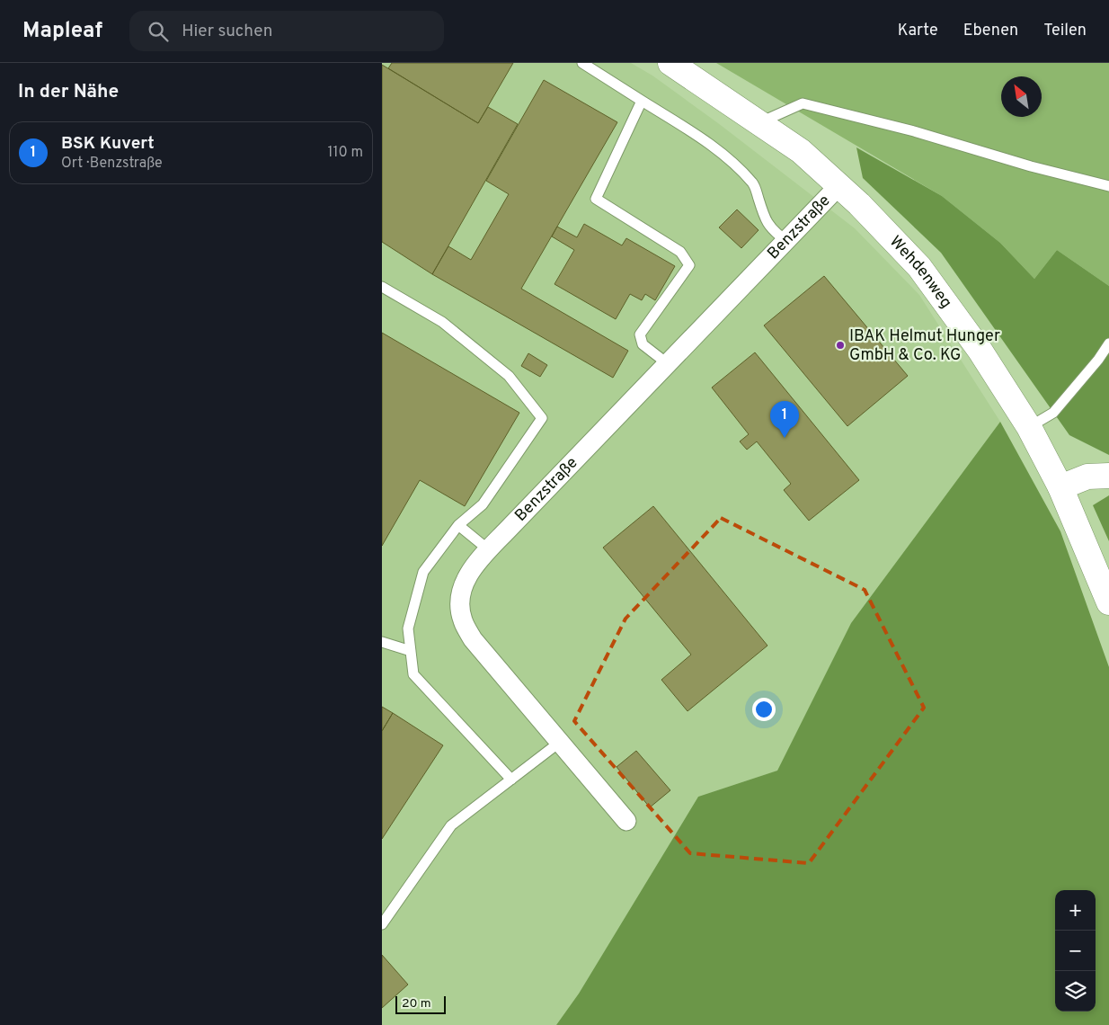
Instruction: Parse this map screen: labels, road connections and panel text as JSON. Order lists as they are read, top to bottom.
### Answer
{
  "streets": {
    "main road": ["Wehdenweg"],
    "street": ["Benzstraße"]
  },
  "crossings": [
    ["Benzstraße", "Wehdenweg"]
  ],
  "places": ["IBAK Helmut Hunger GmbH & Co. KG"],
  "scale_bar": "20 m",
  "north": "top left",
  "page": {
    "header": "Mapleaf",
    "search": "Hier suchen",
    "nav": ["Karte", "Ebenen", "Teilen"],
    "heading": "In der Nähe",
    "list": [
      {
        "mark": "1",
        "name": "BSK Kuvert",
        "note": "Ort · Benzstraße",
        "value": "110 m"
      }
    ],
    "pins": "1",
    "map_buttons": ["+", "−"],
    "scale": "20 m"
  }
}
